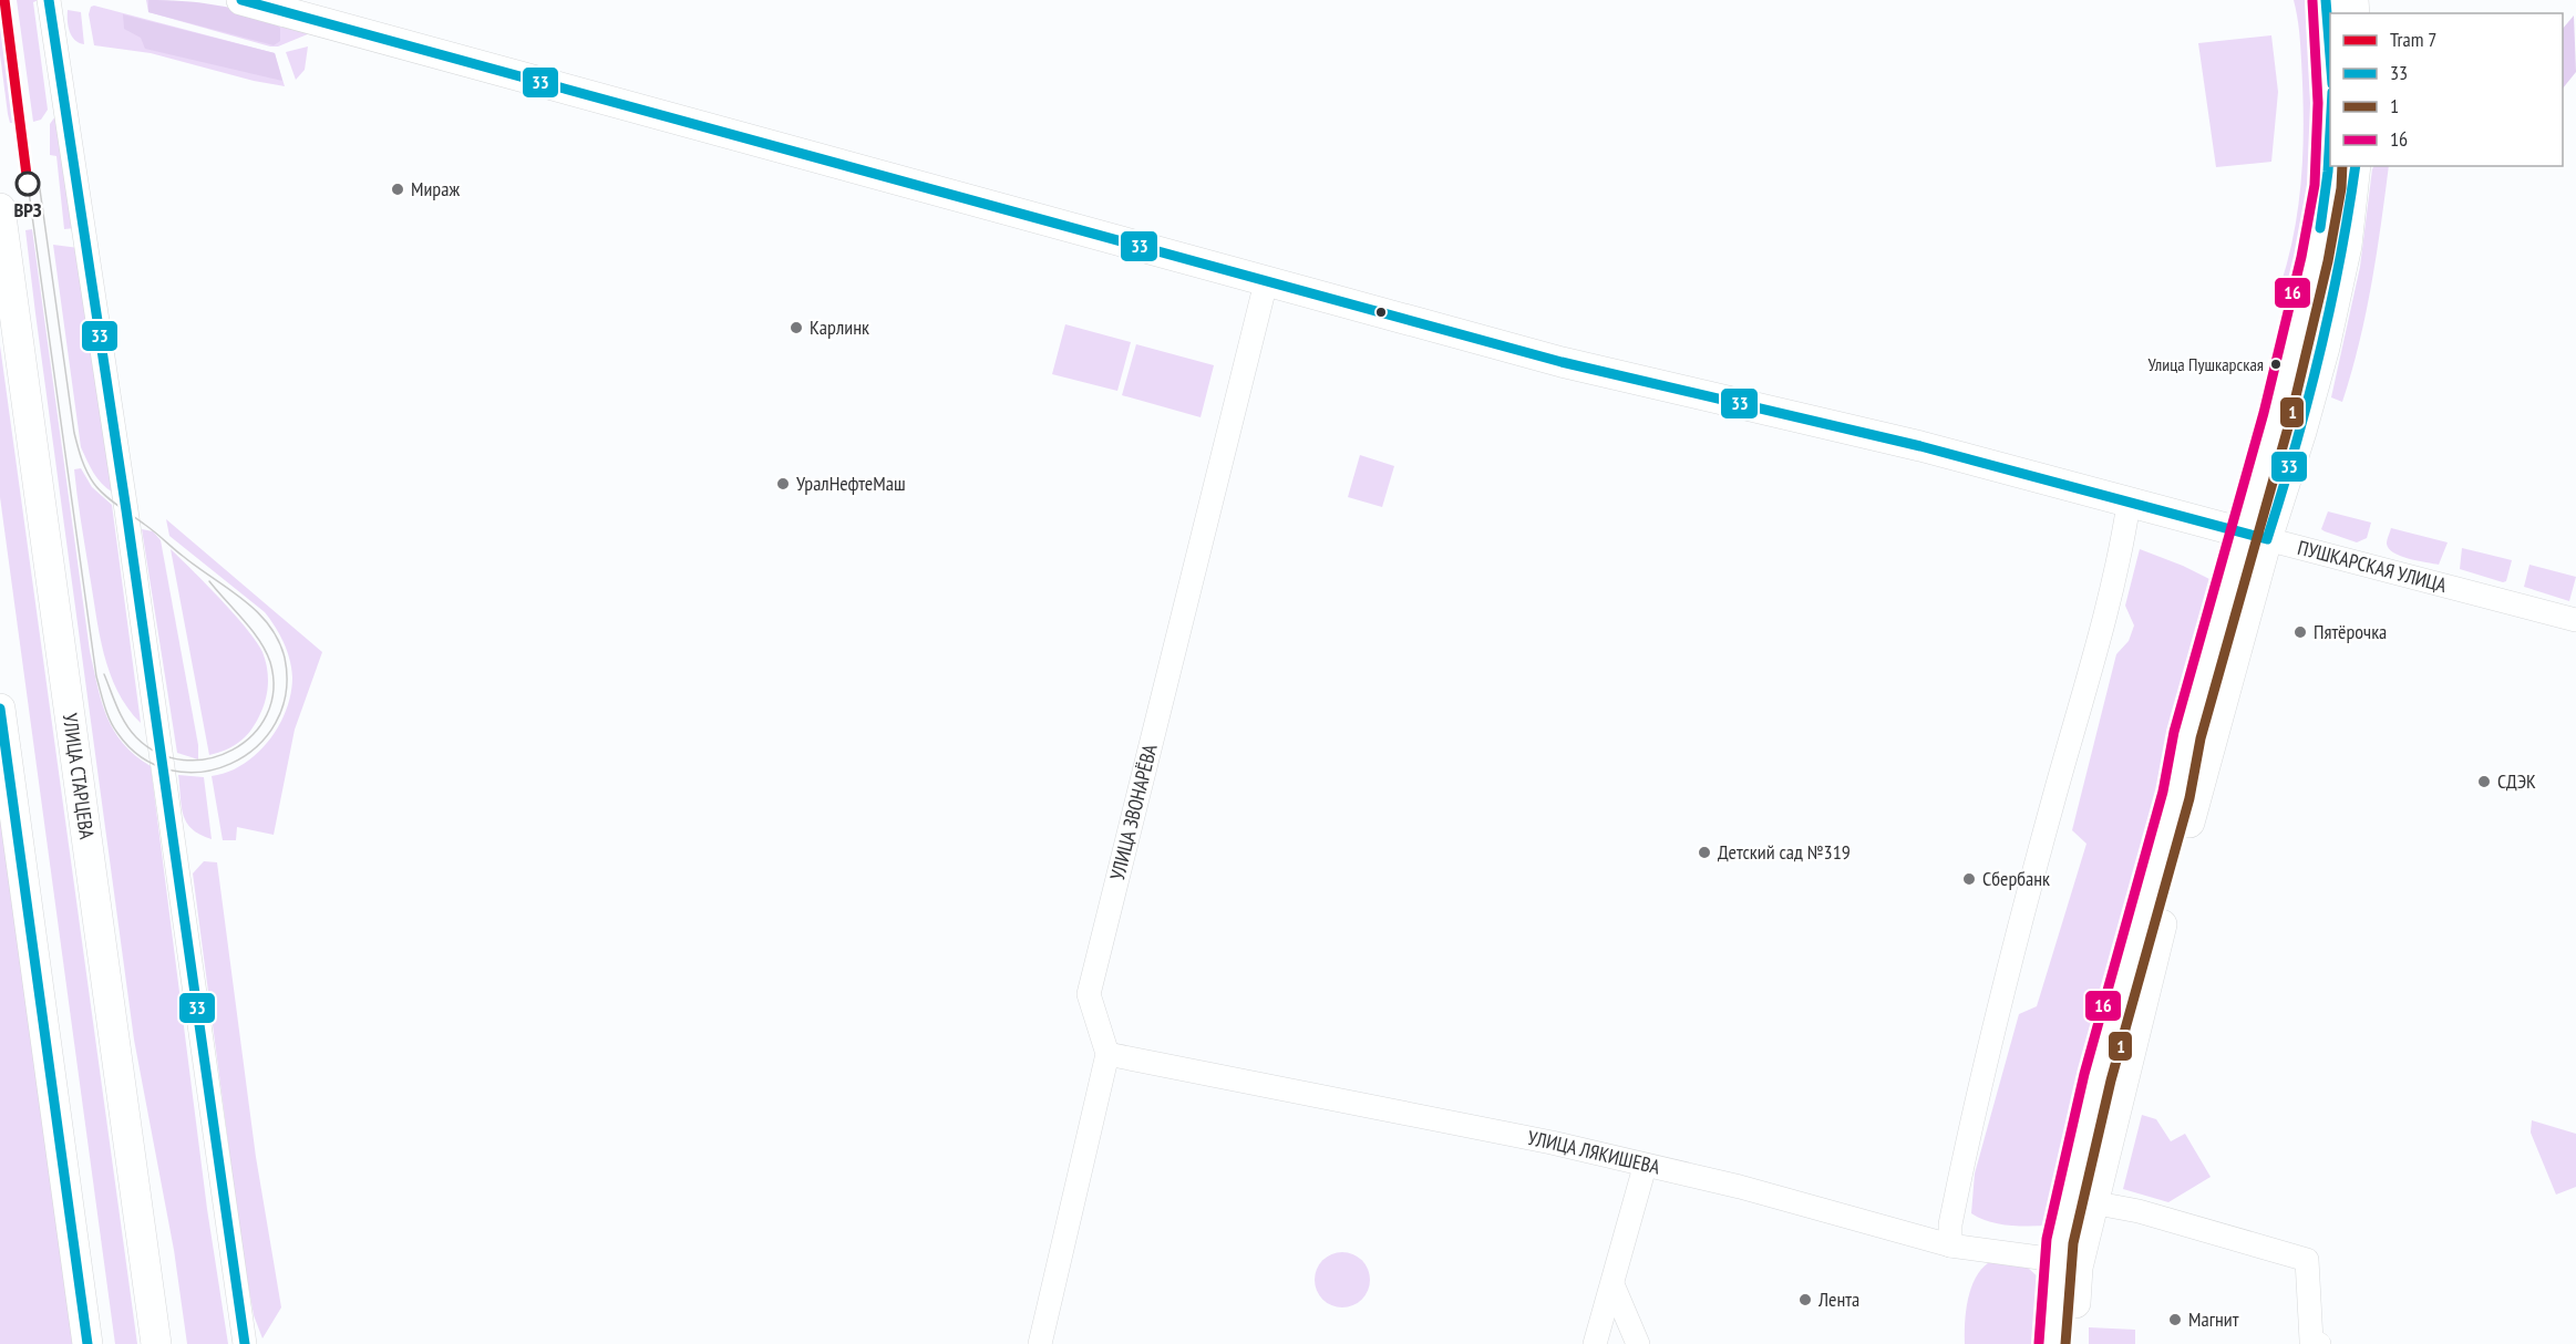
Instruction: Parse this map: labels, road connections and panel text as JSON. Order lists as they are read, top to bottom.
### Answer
{
  "streets": {
    "main road": ["ПУШКАРСКАЯ УЛИЦА", "УЛИЦА СТАРЦЕВА"],
    "street": ["УЛИЦА ЗВОНАРЁВА", "УЛИЦА ЛЯКИШЕВА"]
  },
  "crossings": [
    ["ПУШКАРСКАЯ УЛИЦА", "УЛИЦА ЗВОНАРЁВА"],
    ["УЛИЦА ЗВОНАРЁВА", "УЛИЦА ЛЯКИШЕВА"]
  ],
  "places": [
    "ВРЗ",
    "Мираж",
    "Карлинк",
    "Улица Пушкарская",
    "УралНефтеМаш",
    "Пятёрочка",
    "СДЭК",
    "Детский сад №319",
    "Сбербанк",
    "Лента",
    "Магнит"
  ],
  "lines": [
    "tram line 7",
    "transit line 33",
    "transit line 16",
    "transit line 1"
  ],
  "legend": [
    "Tram 7",
    "33",
    "1",
    "16"
  ]
}
